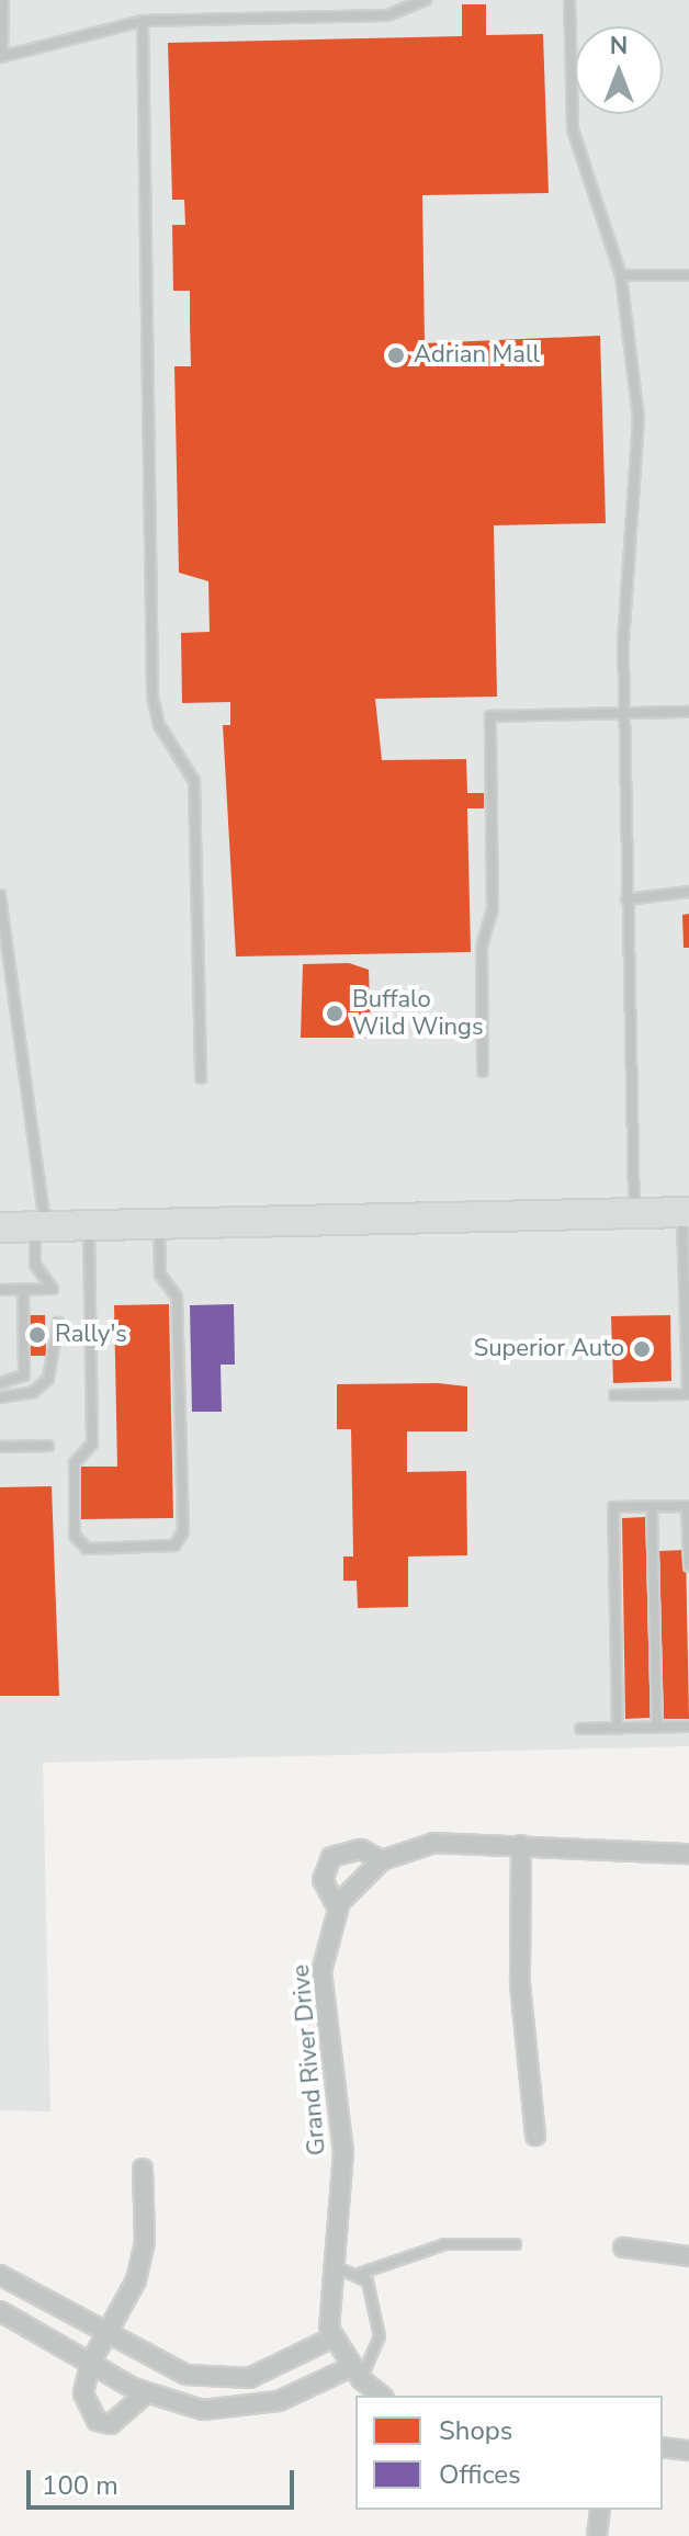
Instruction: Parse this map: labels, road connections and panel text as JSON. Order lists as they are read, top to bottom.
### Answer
{
  "streets": {
    "street": ["Grand River Drive"]
  },
  "places": [
    "Adrian Mall",
    "Buffalo Wild Wings",
    "Rally's",
    "Superior Auto"
  ],
  "legend": ["Shops", "Offices"],
  "scale_bar": "100 m",
  "north": "top"
}
